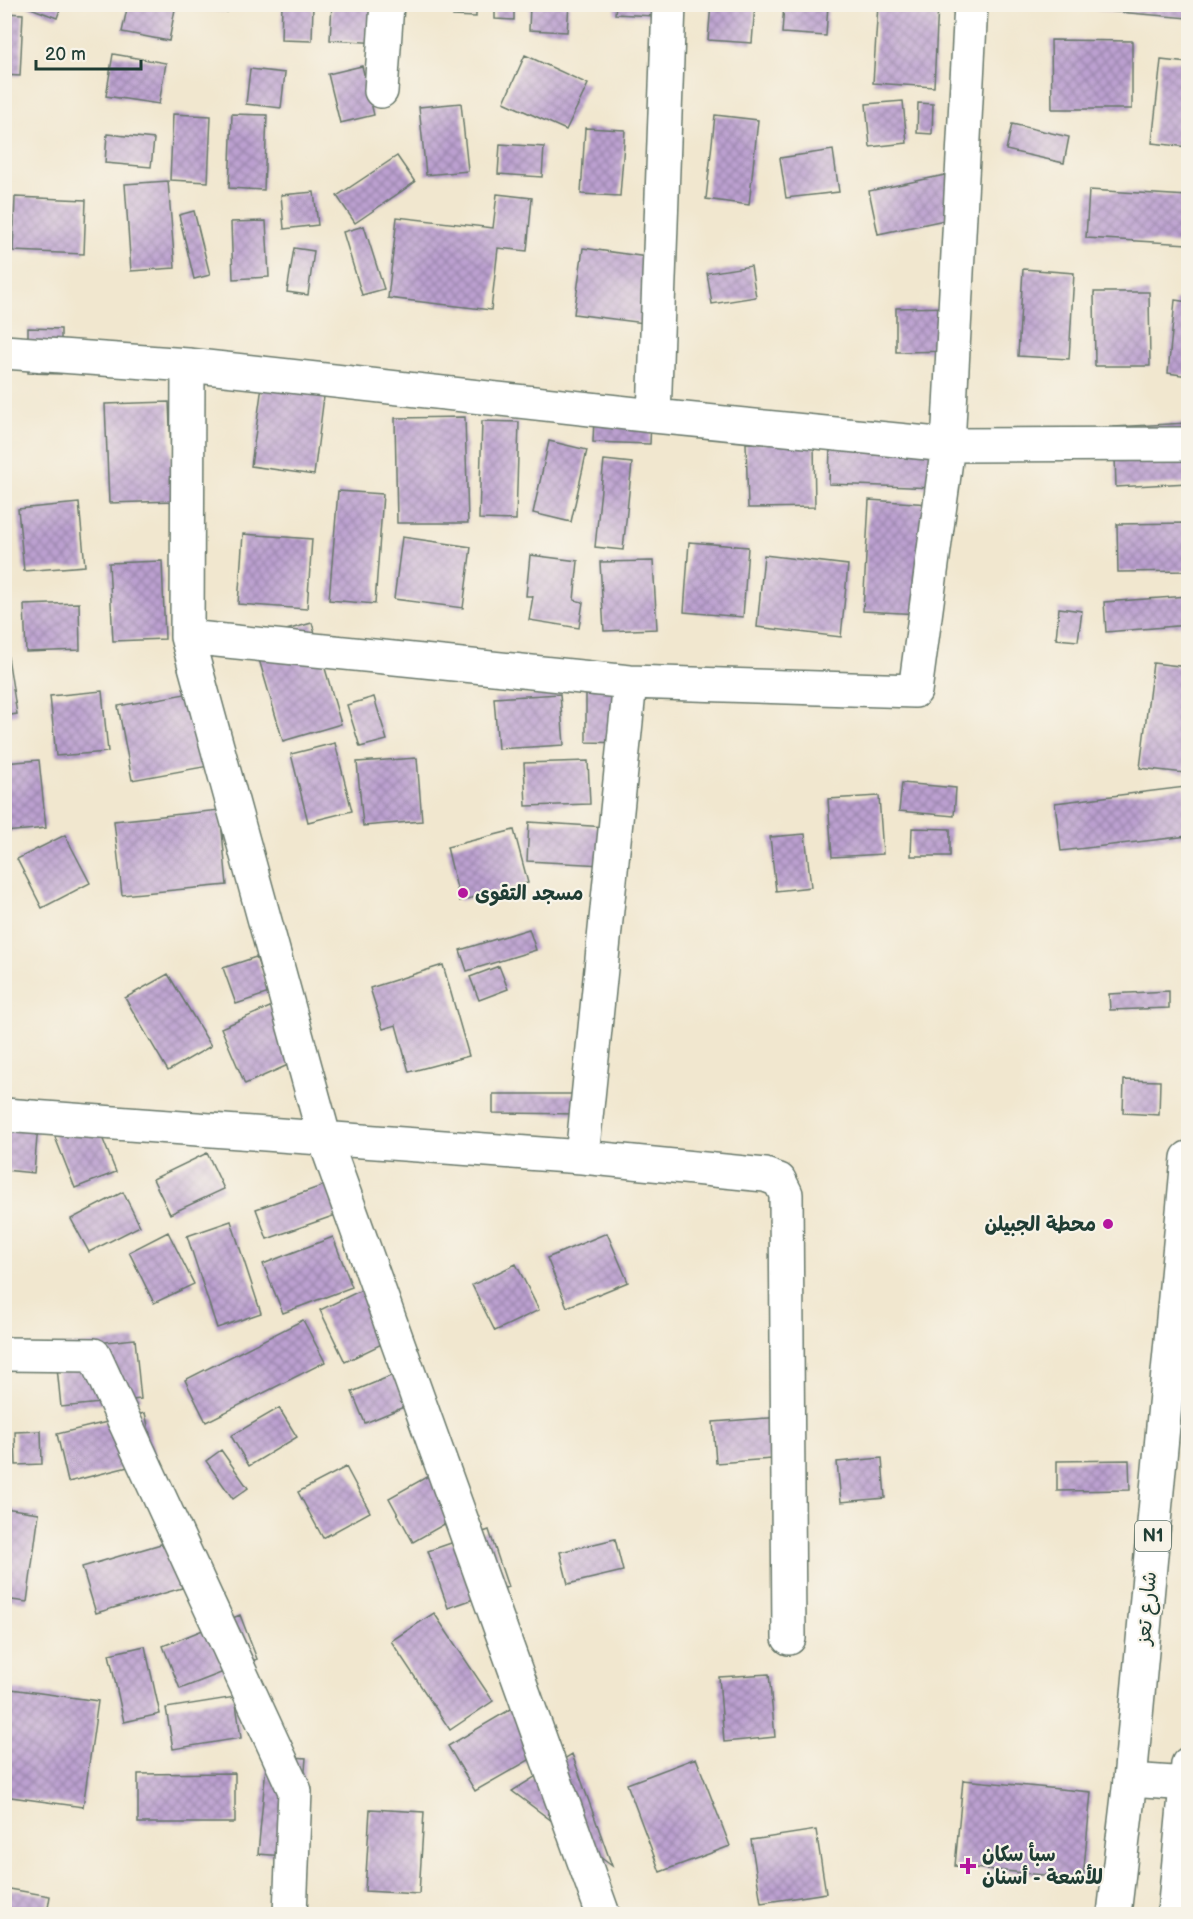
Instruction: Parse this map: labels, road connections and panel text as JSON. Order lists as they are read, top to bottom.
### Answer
{
  "streets": {
    "main road": ["N1", "شارع تعز"]
  },
  "places": {
    "other": ["مسجد التقوى", "محطة الجبيلن"],
    "health": ["سبأ سكان للأشعة - أسنان"]
  },
  "scale_bar": "20 m"
}
